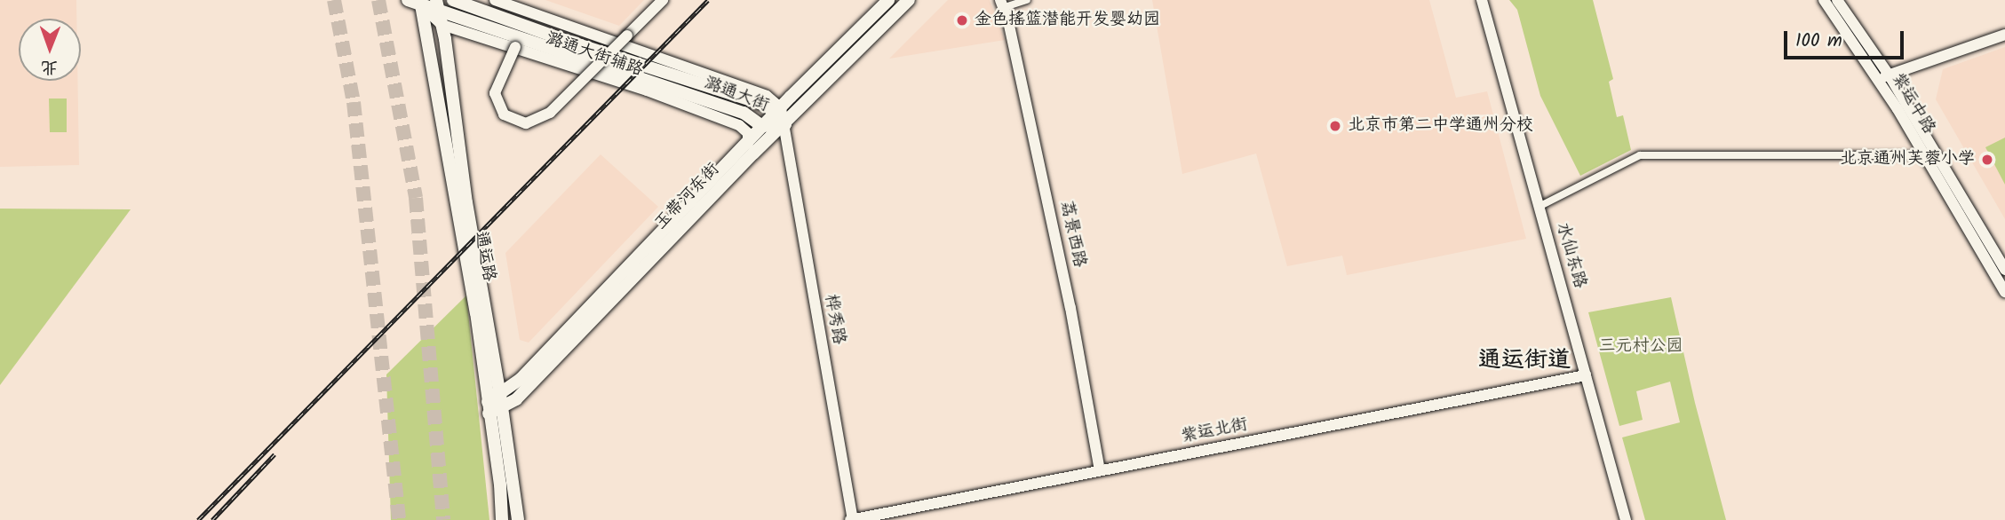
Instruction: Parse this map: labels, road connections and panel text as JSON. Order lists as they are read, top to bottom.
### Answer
{
  "streets": {
    "main road": ["潞通大街", "玉带河东街", "通运路"],
    "street": [
      "潞通大街辅路",
      "紫运中路",
      "荔景西路",
      "水仙东路",
      "桦秀路",
      "紫运北街"
    ]
  },
  "crossings": [
    ["潞通大街辅路", "潞通大街"],
    ["潞通大街辅路", "玉带河东街"],
    ["潞通大街辅路", "通运路"],
    ["潞通大街", "玉带河东街"],
    ["潞通大街", "通运路"],
    ["潞通大街", "桦秀路"],
    ["玉带河东街", "通运路"],
    ["玉带河东街", "桦秀路"],
    ["荔景西路", "紫运北街"],
    ["水仙东路", "紫运北街"],
    ["桦秀路", "紫运北街"]
  ],
  "districts": ["通运街道"],
  "parks": ["三元村公园"],
  "places": ["金色摇篮潜能开发婴幼园", "北京市第二中学通州分校", "北京通州芙蓉小学"],
  "scale_bar": "100 m",
  "north": "bottom"
}
